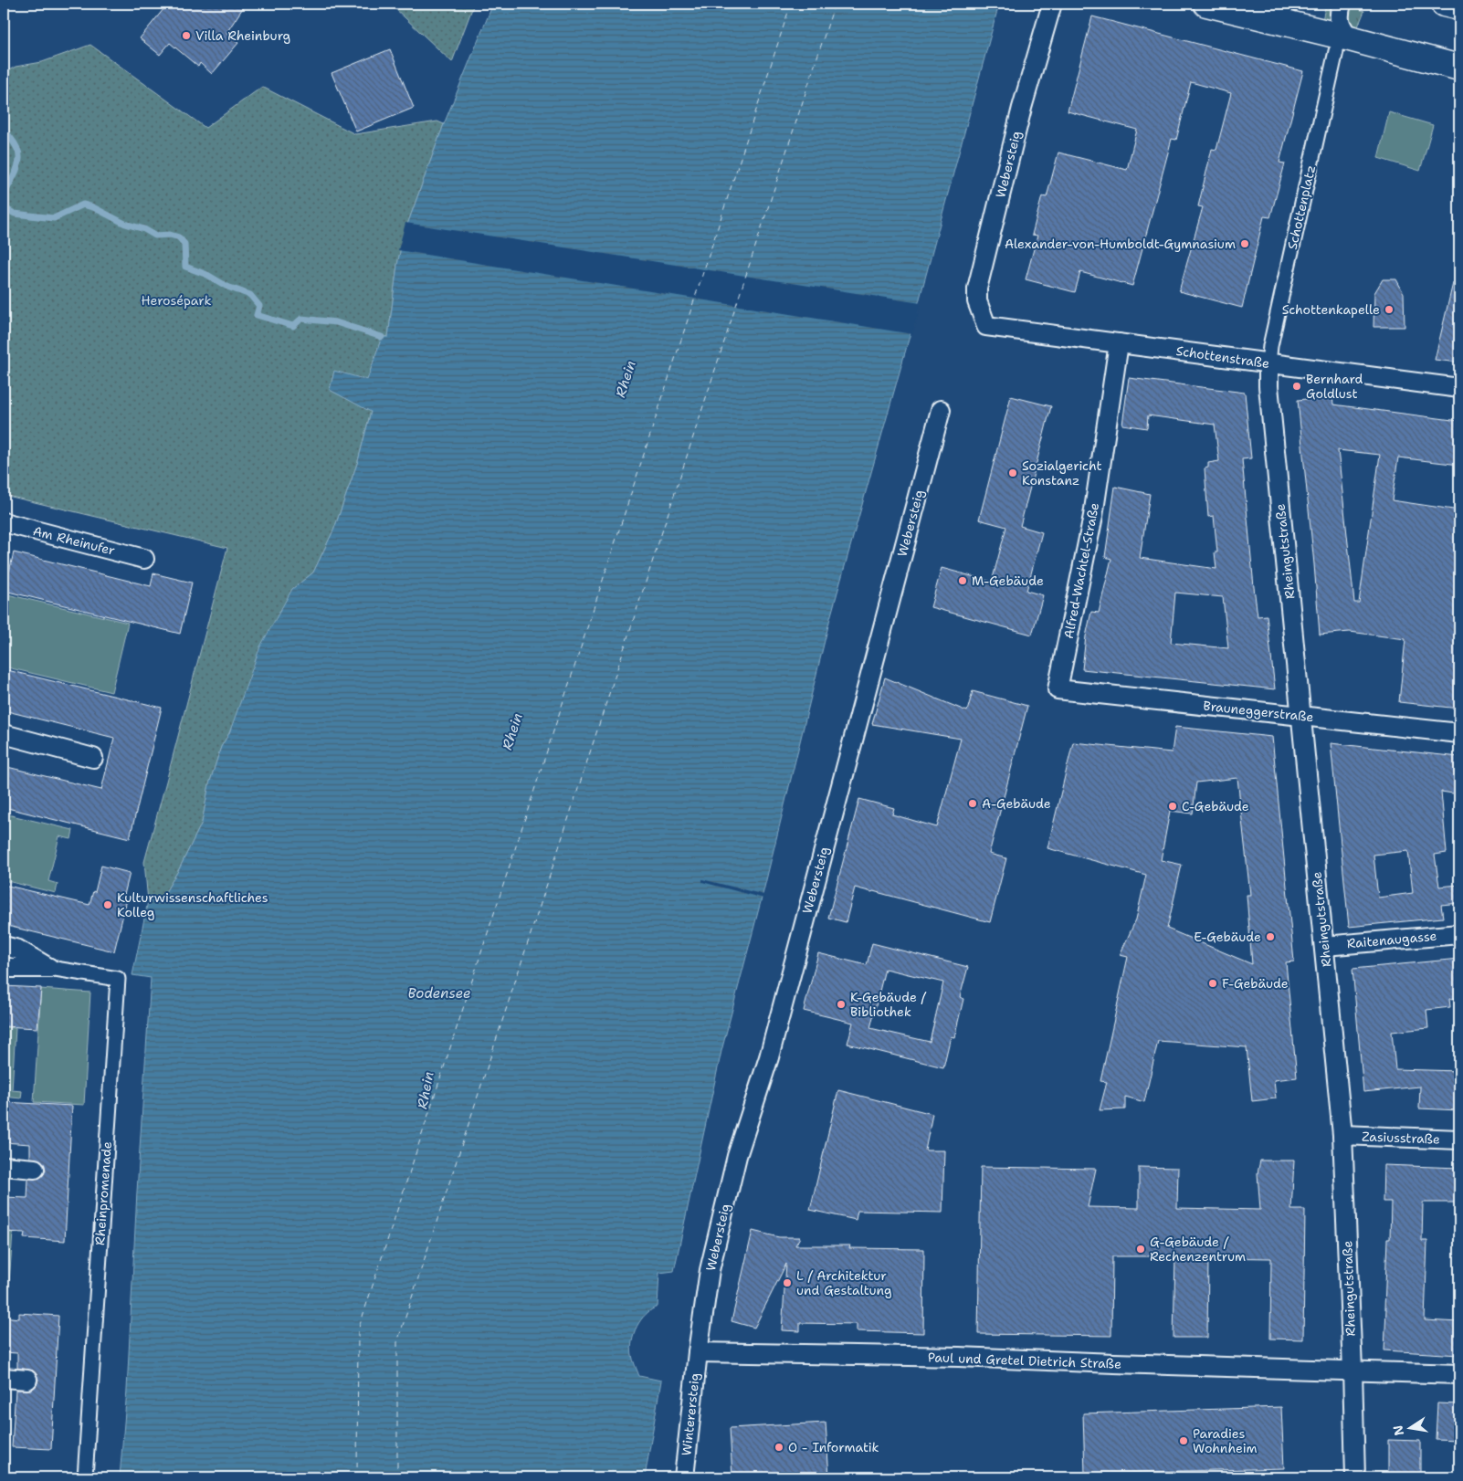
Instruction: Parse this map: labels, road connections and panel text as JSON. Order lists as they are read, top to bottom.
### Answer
{
  "streets": {
    "street": [
      "Webersteig",
      "Schottenplatz",
      "Schottenstraße",
      "Am Rheinufer",
      "Rheingutstraße",
      "Alfred-Wachtel-Straße",
      "Brauneggerstraße",
      "Raitenaugasse",
      "Zasiusstraße",
      "Rheinpromenade",
      "Paul und Gretel Dietrich Straße",
      "Winterersteig"
    ]
  },
  "crossings": [
    ["Webersteig", "Schottenstraße"],
    ["Webersteig", "Paul und Gretel Dietrich Straße"],
    ["Webersteig", "Winterersteig"],
    ["Schottenplatz", "Schottenstraße"],
    ["Schottenplatz", "Rheingutstraße"],
    ["Schottenstraße", "Rheingutstraße"],
    ["Schottenstraße", "Alfred-Wachtel-Straße"],
    ["Rheingutstraße", "Brauneggerstraße"],
    ["Rheingutstraße", "Raitenaugasse"],
    ["Rheingutstraße", "Zasiusstraße"],
    ["Rheingutstraße", "Paul und Gretel Dietrich Straße"],
    ["Alfred-Wachtel-Straße", "Brauneggerstraße"],
    ["Paul und Gretel Dietrich Straße", "Winterersteig"]
  ],
  "water": ["Rhein", "Bodensee"],
  "parks": ["Herosépark"],
  "places": [
    "Villa Rheinburg",
    "Alexander-von-Humboldt-Gymnasium",
    "Schottenkapelle",
    "Bernhard Goldlust",
    "Sozialgericht Konstanz",
    "M-Gebäude",
    "A-Gebäude",
    "C-Gebäude",
    "Kulturwissenschaftliches Kolleg",
    "E-Gebäude",
    "F-Gebäude",
    "K-Gebäude / Bibliothek",
    "G-Gebäude / Rechenzentrum",
    "L / Architektur und Gestaltung",
    "Paradies Wohnheim",
    "O - Informatik"
  ],
  "north": "left"
}
